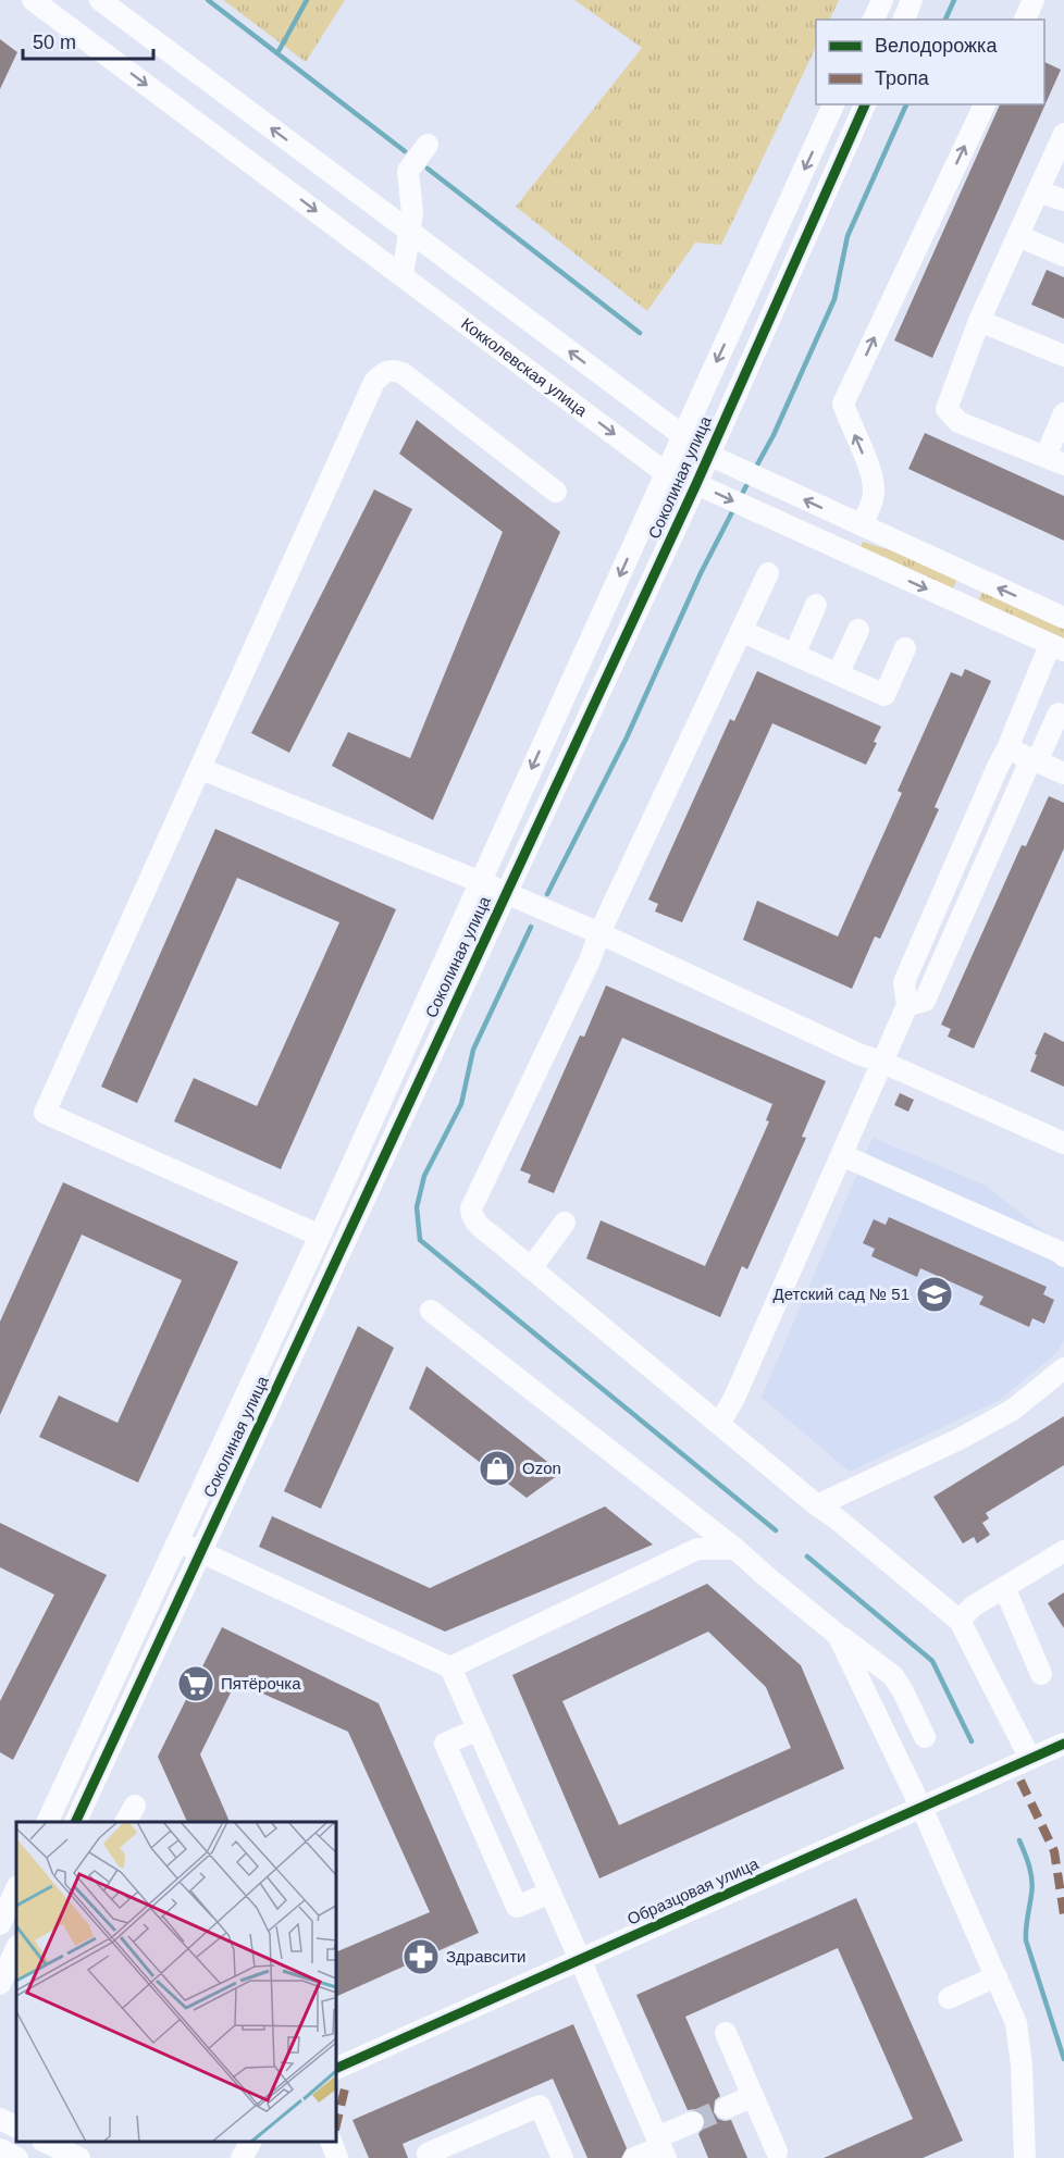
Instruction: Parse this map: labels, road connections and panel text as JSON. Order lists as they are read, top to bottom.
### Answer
{
  "streets": {
    "street": ["Кокколевская улица", "Соколиная улица", "Образцовая улица"]
  },
  "crossings": [
    ["Кокколевская улица", "Соколиная улица"]
  ],
  "places": {
    "school or university": ["Детский сад № 51"],
    "shop": ["Ozon"],
    "supermarket": ["Пятёрочка"],
    "pharmacy": ["Здравсити"]
  },
  "legend": ["Велодорожка", "Тропа"],
  "scale_bar": "50 m"
}
